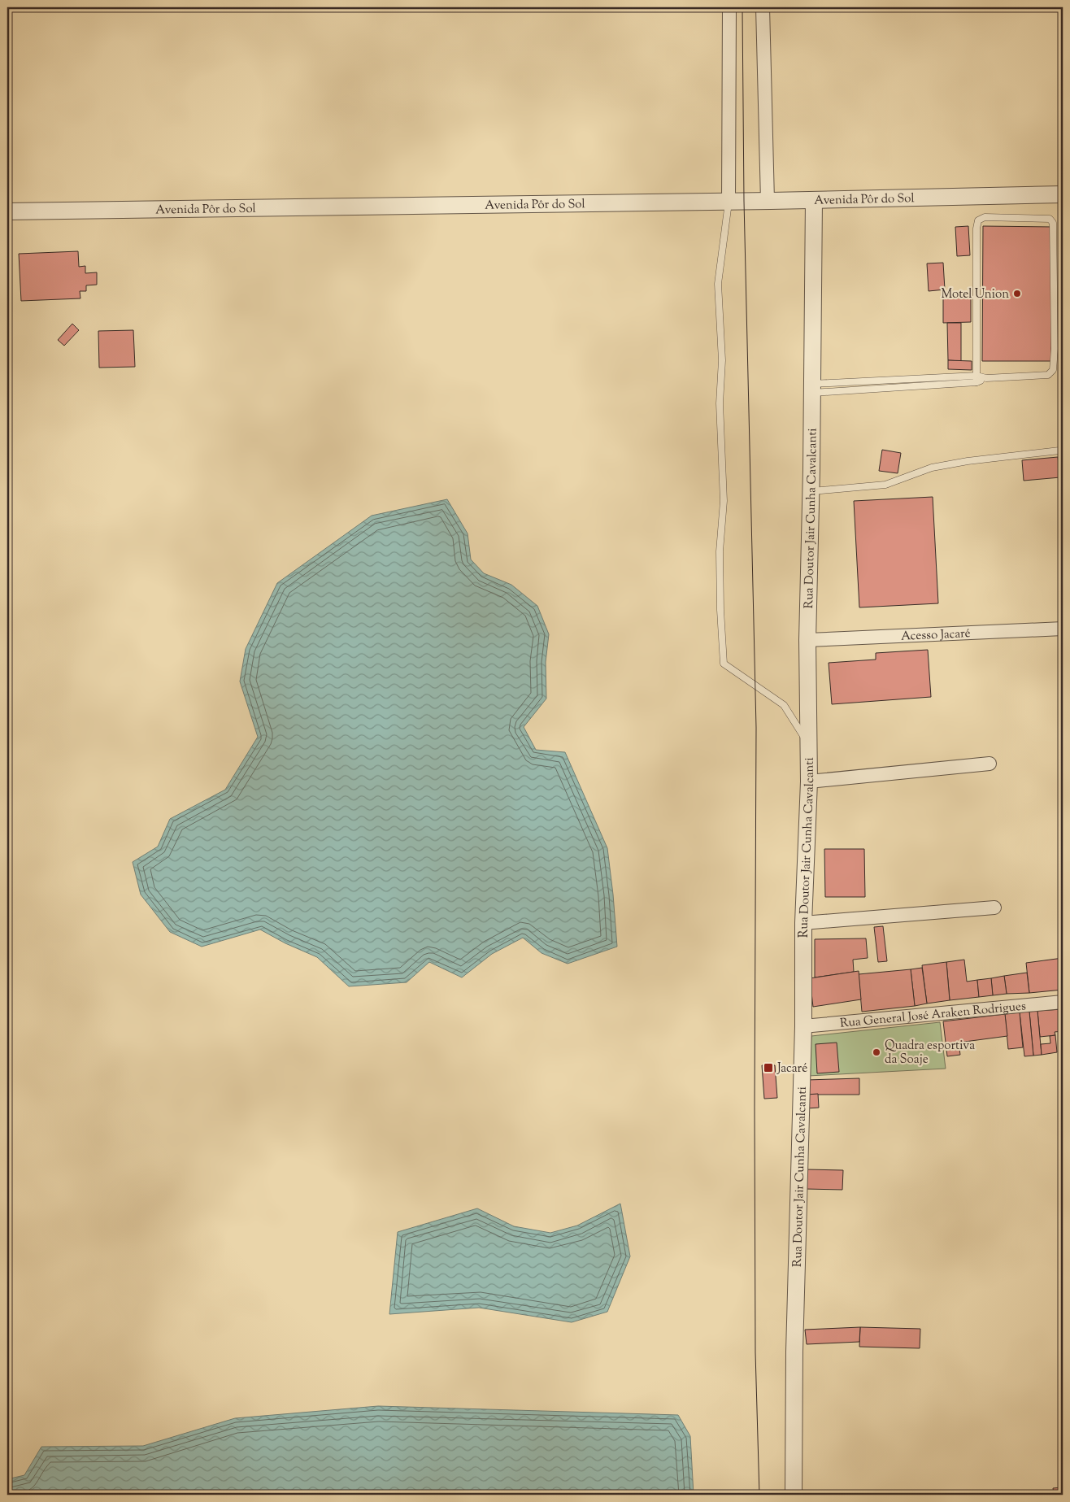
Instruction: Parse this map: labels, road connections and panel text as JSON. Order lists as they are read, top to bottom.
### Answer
{
  "streets": {
    "street": [
      "Avenida Pôr do Sol",
      "Rua Doutor Jair Cunha Cavalcanti",
      "Acesso Jacaré",
      "Rua General José Araken Rodrigues"
    ]
  },
  "crossings": [
    ["Avenida Pôr do Sol", "Rua Doutor Jair Cunha Cavalcanti"],
    ["Rua Doutor Jair Cunha Cavalcanti", "Acesso Jacaré"],
    ["Rua Doutor Jair Cunha Cavalcanti", "Rua General José Araken Rodrigues"]
  ],
  "places": {
    "other": ["Motel Union", "Quadra esportiva da Soaje"],
    "transit": ["Jacaré"]
  }
}
